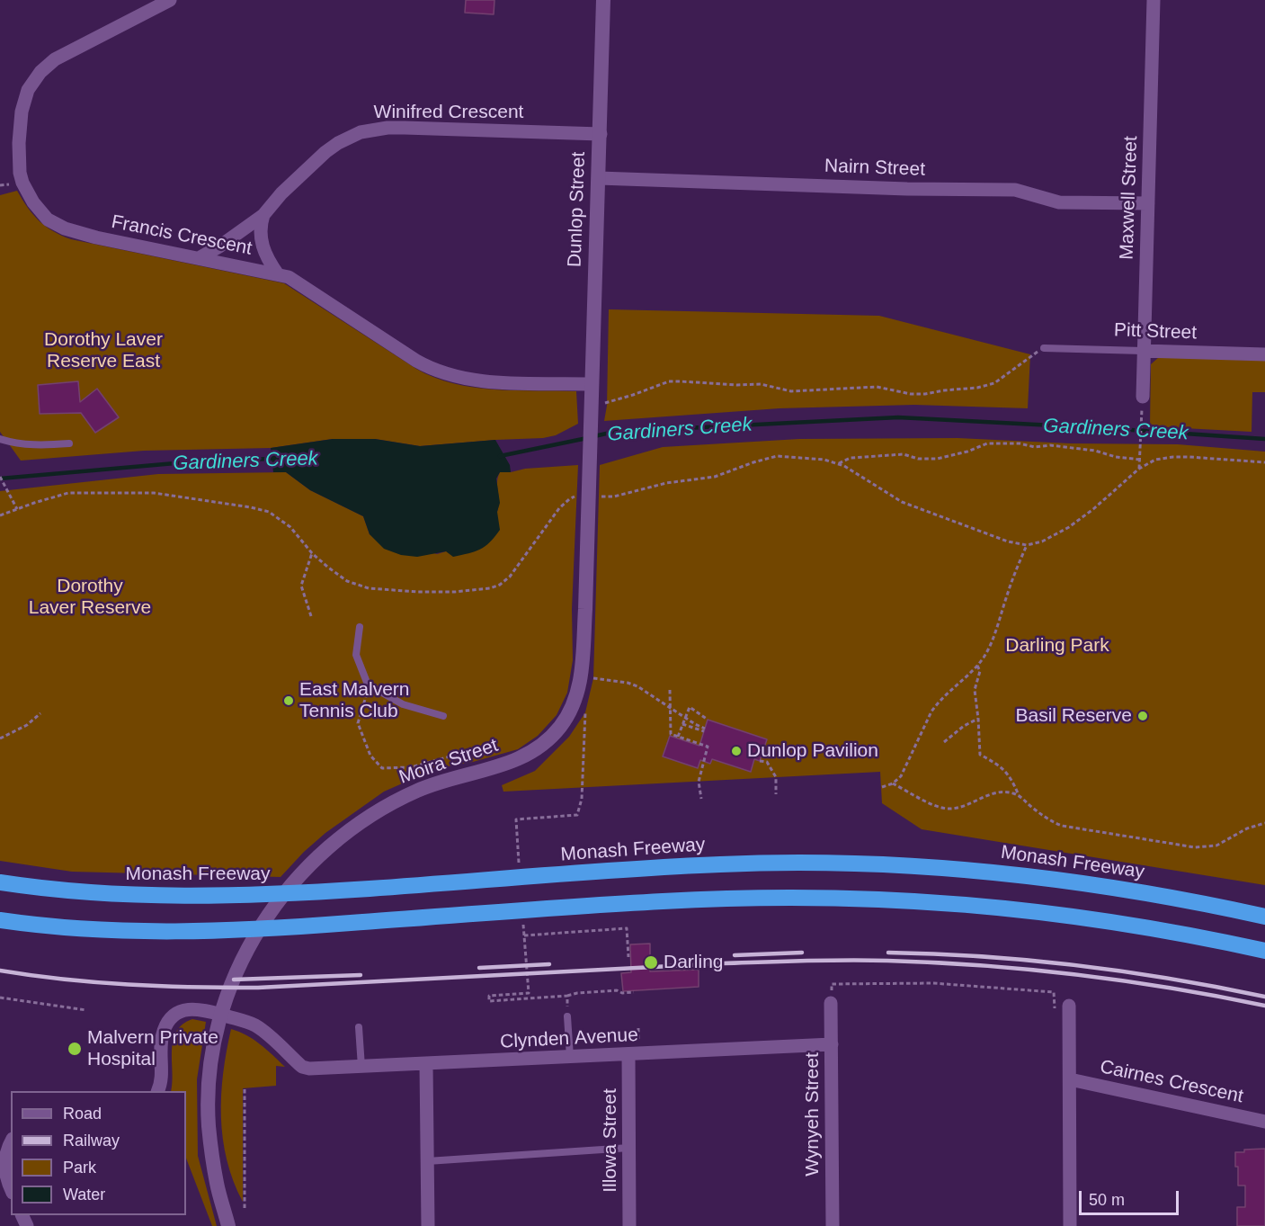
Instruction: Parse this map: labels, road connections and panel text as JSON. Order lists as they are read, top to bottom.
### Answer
{
  "streets": {
    "highway": ["Monash Freeway"],
    "main road": ["Dunlop Street", "Moira Street"],
    "street": [
      "Winifred Crescent",
      "Nairn Street",
      "Maxwell Street",
      "Francis Crescent",
      "Pitt Street",
      "Clynden Avenue",
      "Cairnes Crescent",
      "Wynyeh Street",
      "Illowa Street"
    ]
  },
  "crossings": [
    ["Winifred Crescent", "Dunlop Street"],
    ["Winifred Crescent", "Francis Crescent"],
    ["Nairn Street", "Maxwell Street"],
    ["Nairn Street", "Dunlop Street"],
    ["Maxwell Street", "Pitt Street"],
    ["Dunlop Street", "Francis Crescent"],
    ["Dunlop Street", "Moira Street"],
    ["Clynden Avenue", "Wynyeh Street"],
    ["Clynden Avenue", "Illowa Street"]
  ],
  "water": ["Gardiners Creek"],
  "parks": ["Dorothy Laver Reserve East", "Dorothy Laver Reserve", "Darling Park"],
  "places": [
    "East Malvern Tennis Club",
    "Basil Reserve",
    "Dunlop Pavilion",
    "Darling",
    "Malvern Private Hospital"
  ],
  "legend": [
    "Road",
    "Railway",
    "Park",
    "Water"
  ],
  "scale_bar": "50 m"
}
